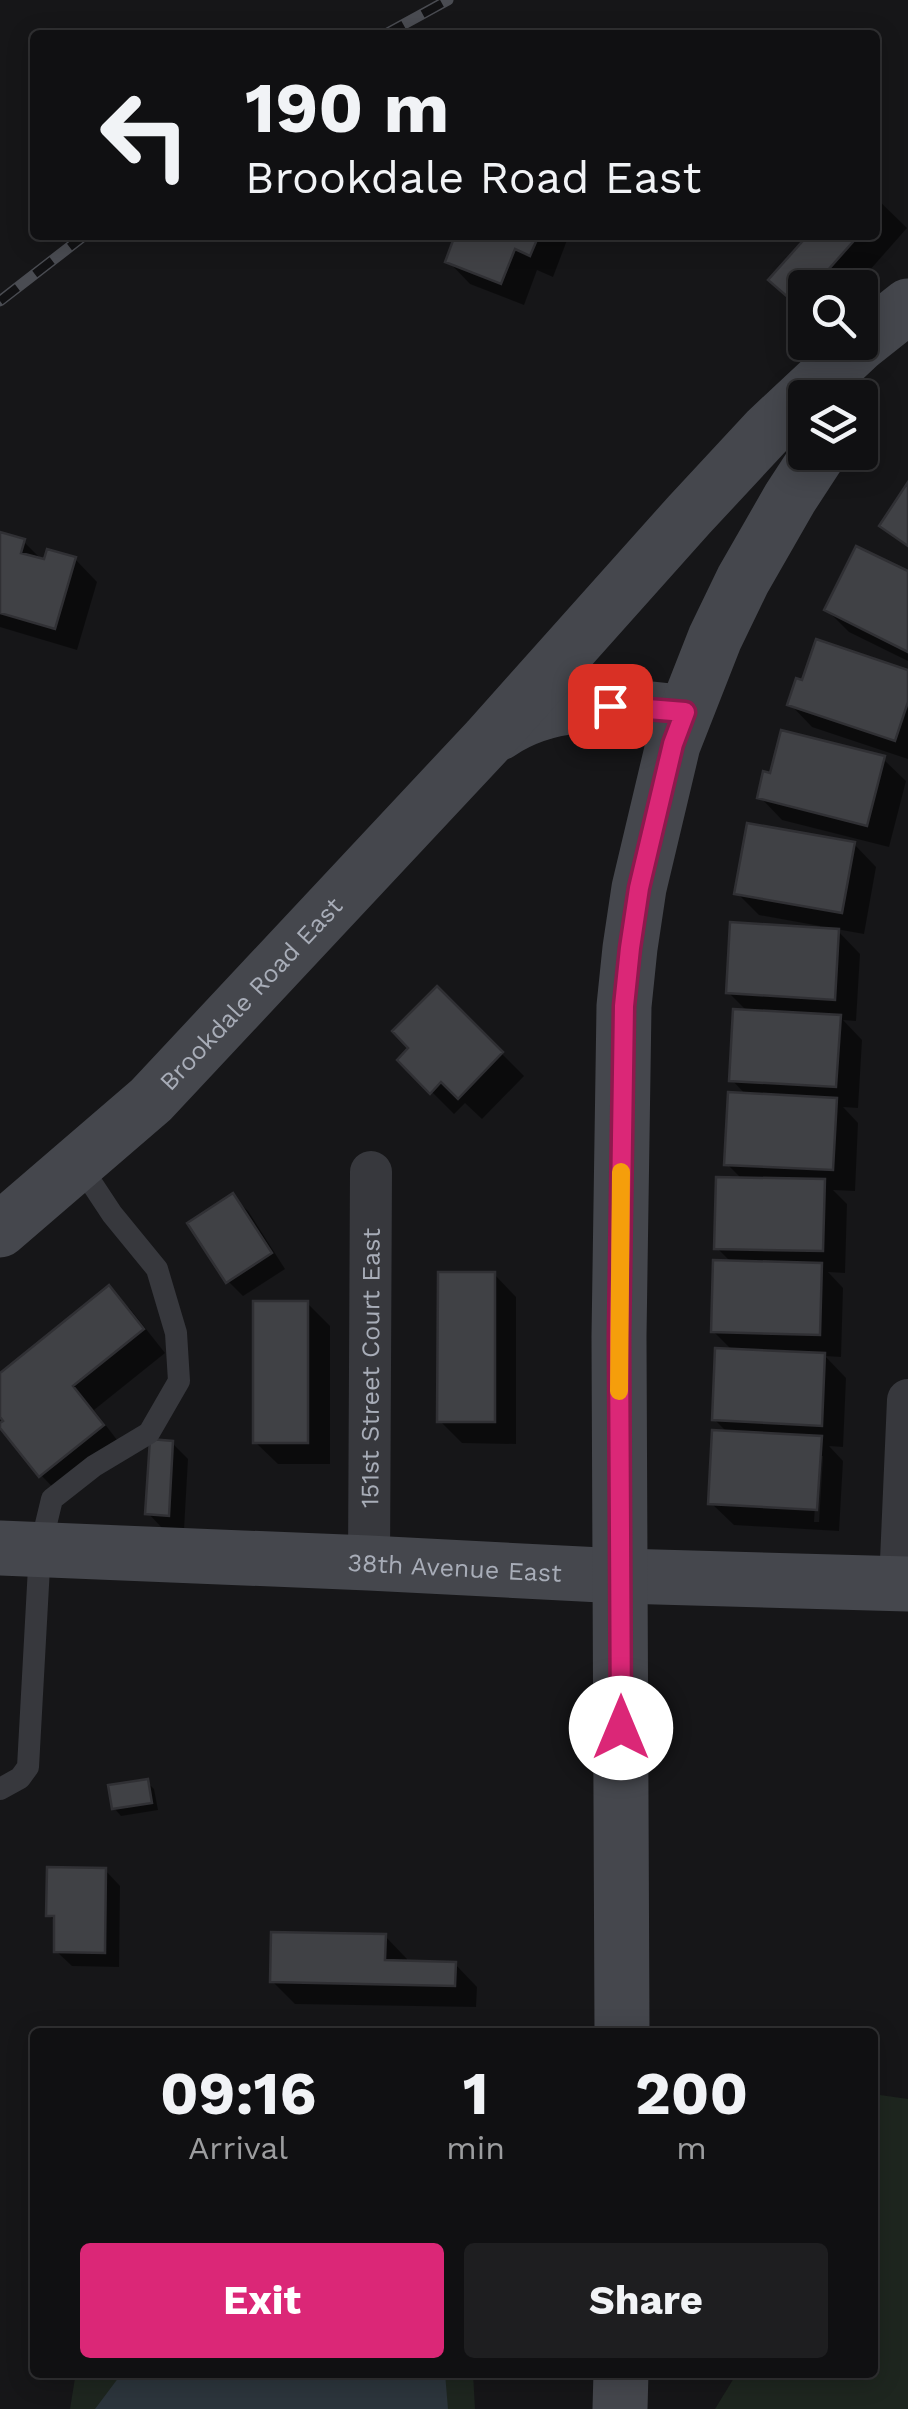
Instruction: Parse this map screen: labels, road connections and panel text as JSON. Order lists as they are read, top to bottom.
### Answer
{
  "streets": {
    "main road": ["Brookdale Road East", "38th Avenue East"],
    "street": ["151st Street Court East"]
  },
  "crossings": [
    ["151st Street Court East", "38th Avenue East"]
  ],
  "page": {
    "turn": ["190 m", "Brookdale Road East"],
    "eta": [
      "09:16",
      "Arrival",
      "1",
      "min",
      "200",
      "m"
    ],
    "buttons": ["Exit", "Share"]
  }
}
